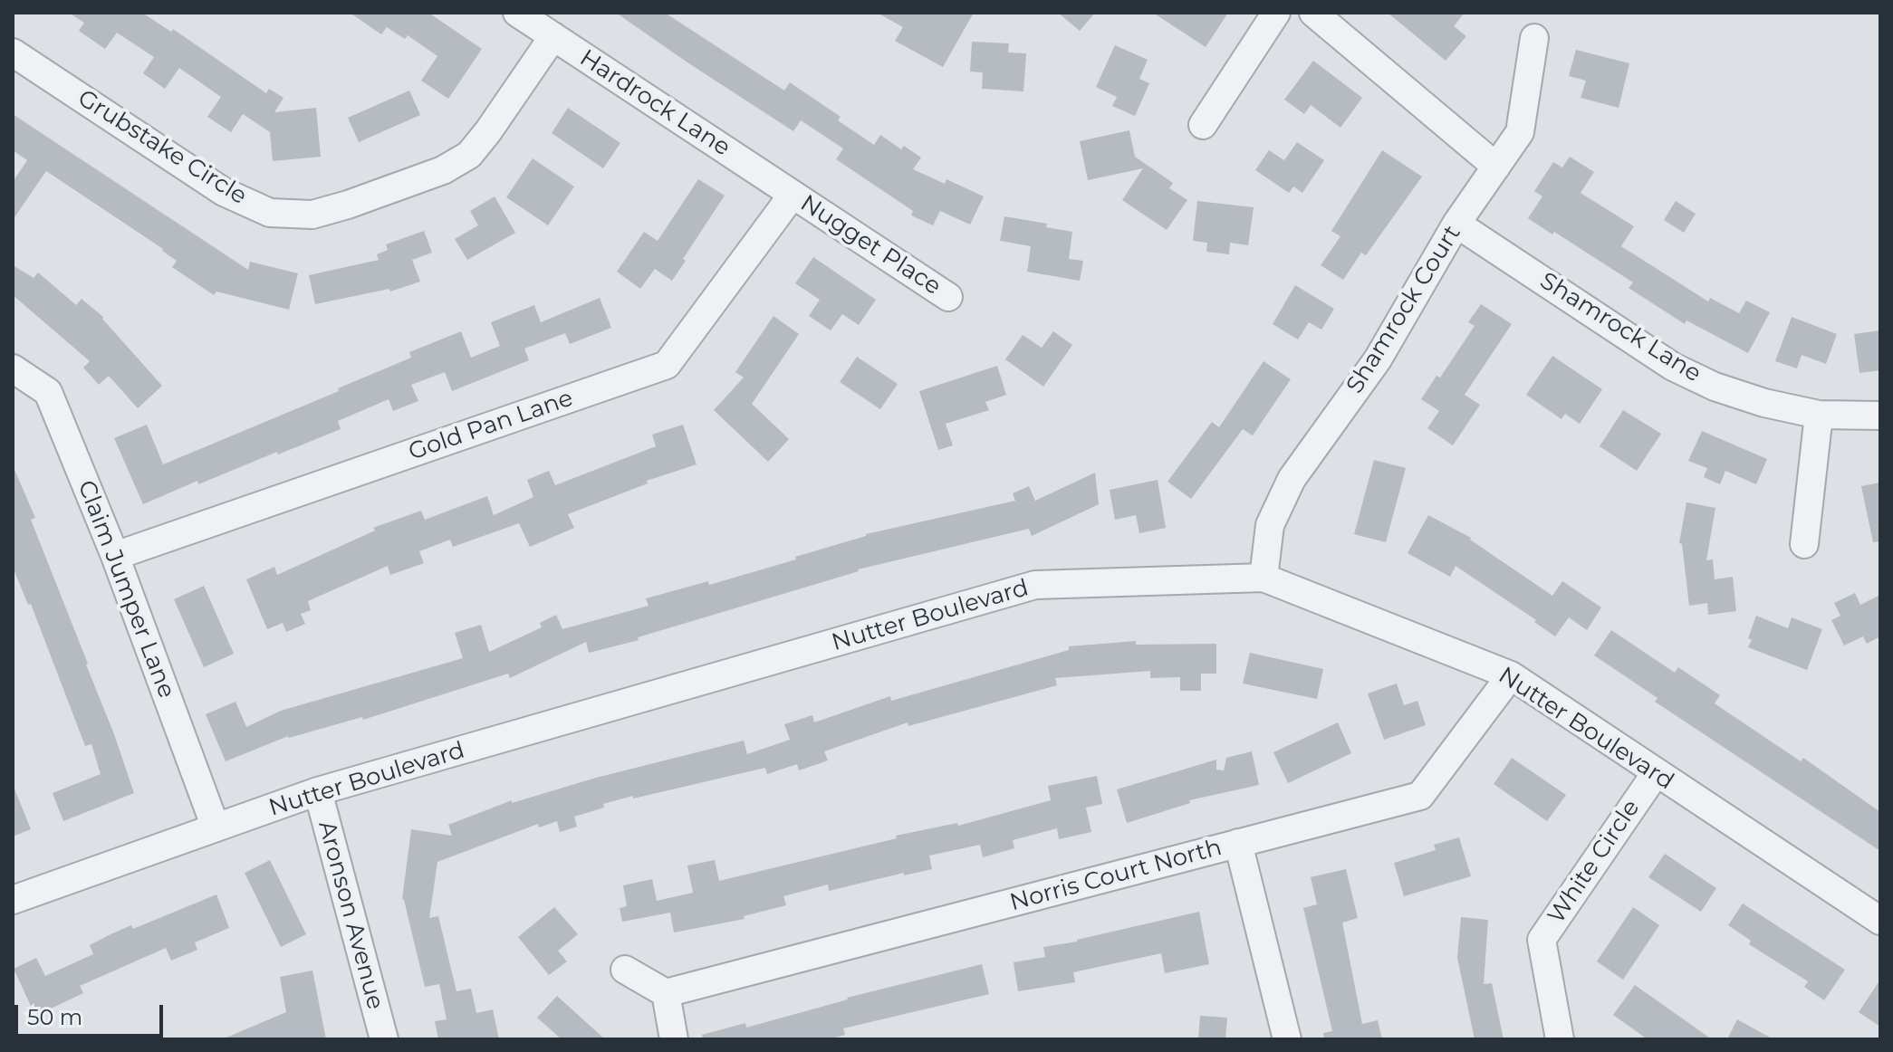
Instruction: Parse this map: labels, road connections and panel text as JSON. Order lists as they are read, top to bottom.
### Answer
{
  "streets": {
    "street": [
      "Hardrock Lane",
      "Grubstake Circle",
      "Nugget Place",
      "Shamrock Court",
      "Shamrock Lane",
      "Gold Pan Lane",
      "Claim Jumper Lane",
      "Nutter Boulevard",
      "White Circle",
      "Norris Court North",
      "Aronson Avenue"
    ]
  },
  "crossings": [
    ["Hardrock Lane", "Grubstake Circle"],
    ["Hardrock Lane", "Nugget Place"],
    ["Hardrock Lane", "Gold Pan Lane"],
    ["Nugget Place", "Gold Pan Lane"],
    ["Shamrock Court", "Shamrock Lane"],
    ["Shamrock Court", "Nutter Boulevard"],
    ["Gold Pan Lane", "Claim Jumper Lane"],
    ["Claim Jumper Lane", "Nutter Boulevard"],
    ["Nutter Boulevard", "White Circle"],
    ["Nutter Boulevard", "Norris Court North"],
    ["Nutter Boulevard", "Aronson Avenue"]
  ],
  "scale_bar": "50 m"
}
